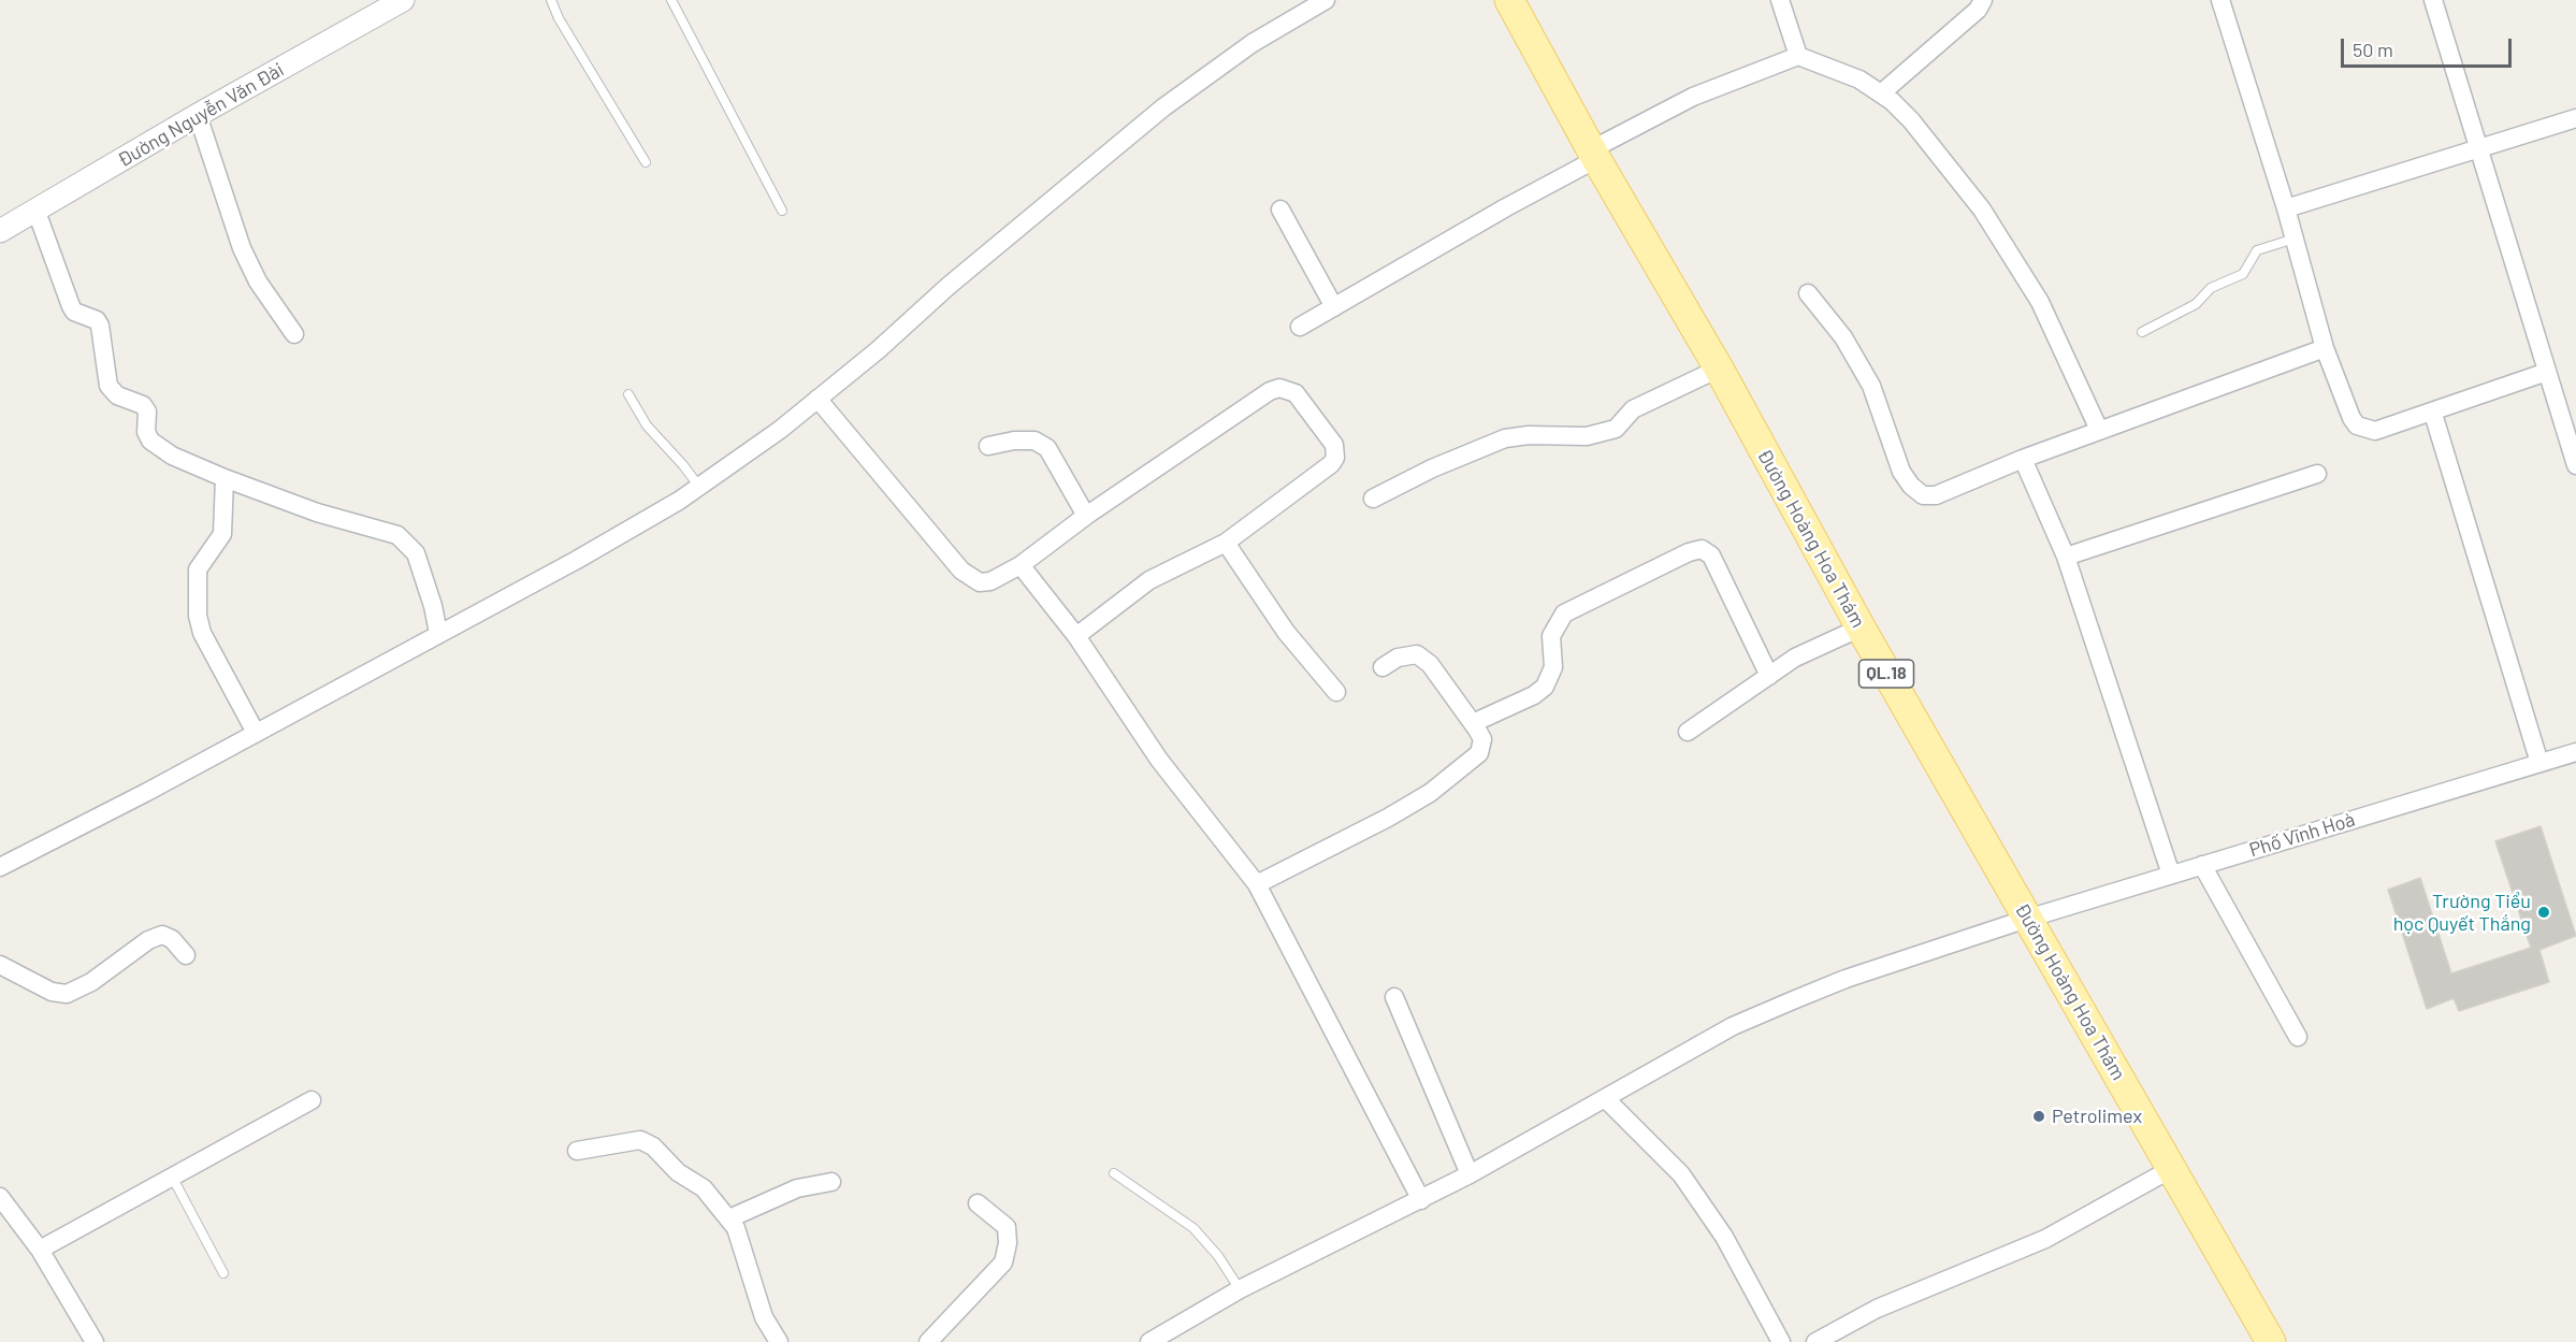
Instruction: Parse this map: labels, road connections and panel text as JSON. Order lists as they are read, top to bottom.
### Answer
{
  "streets": {
    "main road": ["Đường Hoàng Hoa Thám", "QL.18"],
    "street": ["Đường Nguyễn Văn Đài", "Phố Vĩnh Hoà"]
  },
  "crossings": [
    ["Đường Hoàng Hoa Thám", "Phố Vĩnh Hoà"]
  ],
  "places": ["Trường Tiểu học Quyết Thắng", "Petrolimex"],
  "scale_bar": "50 m"
}
